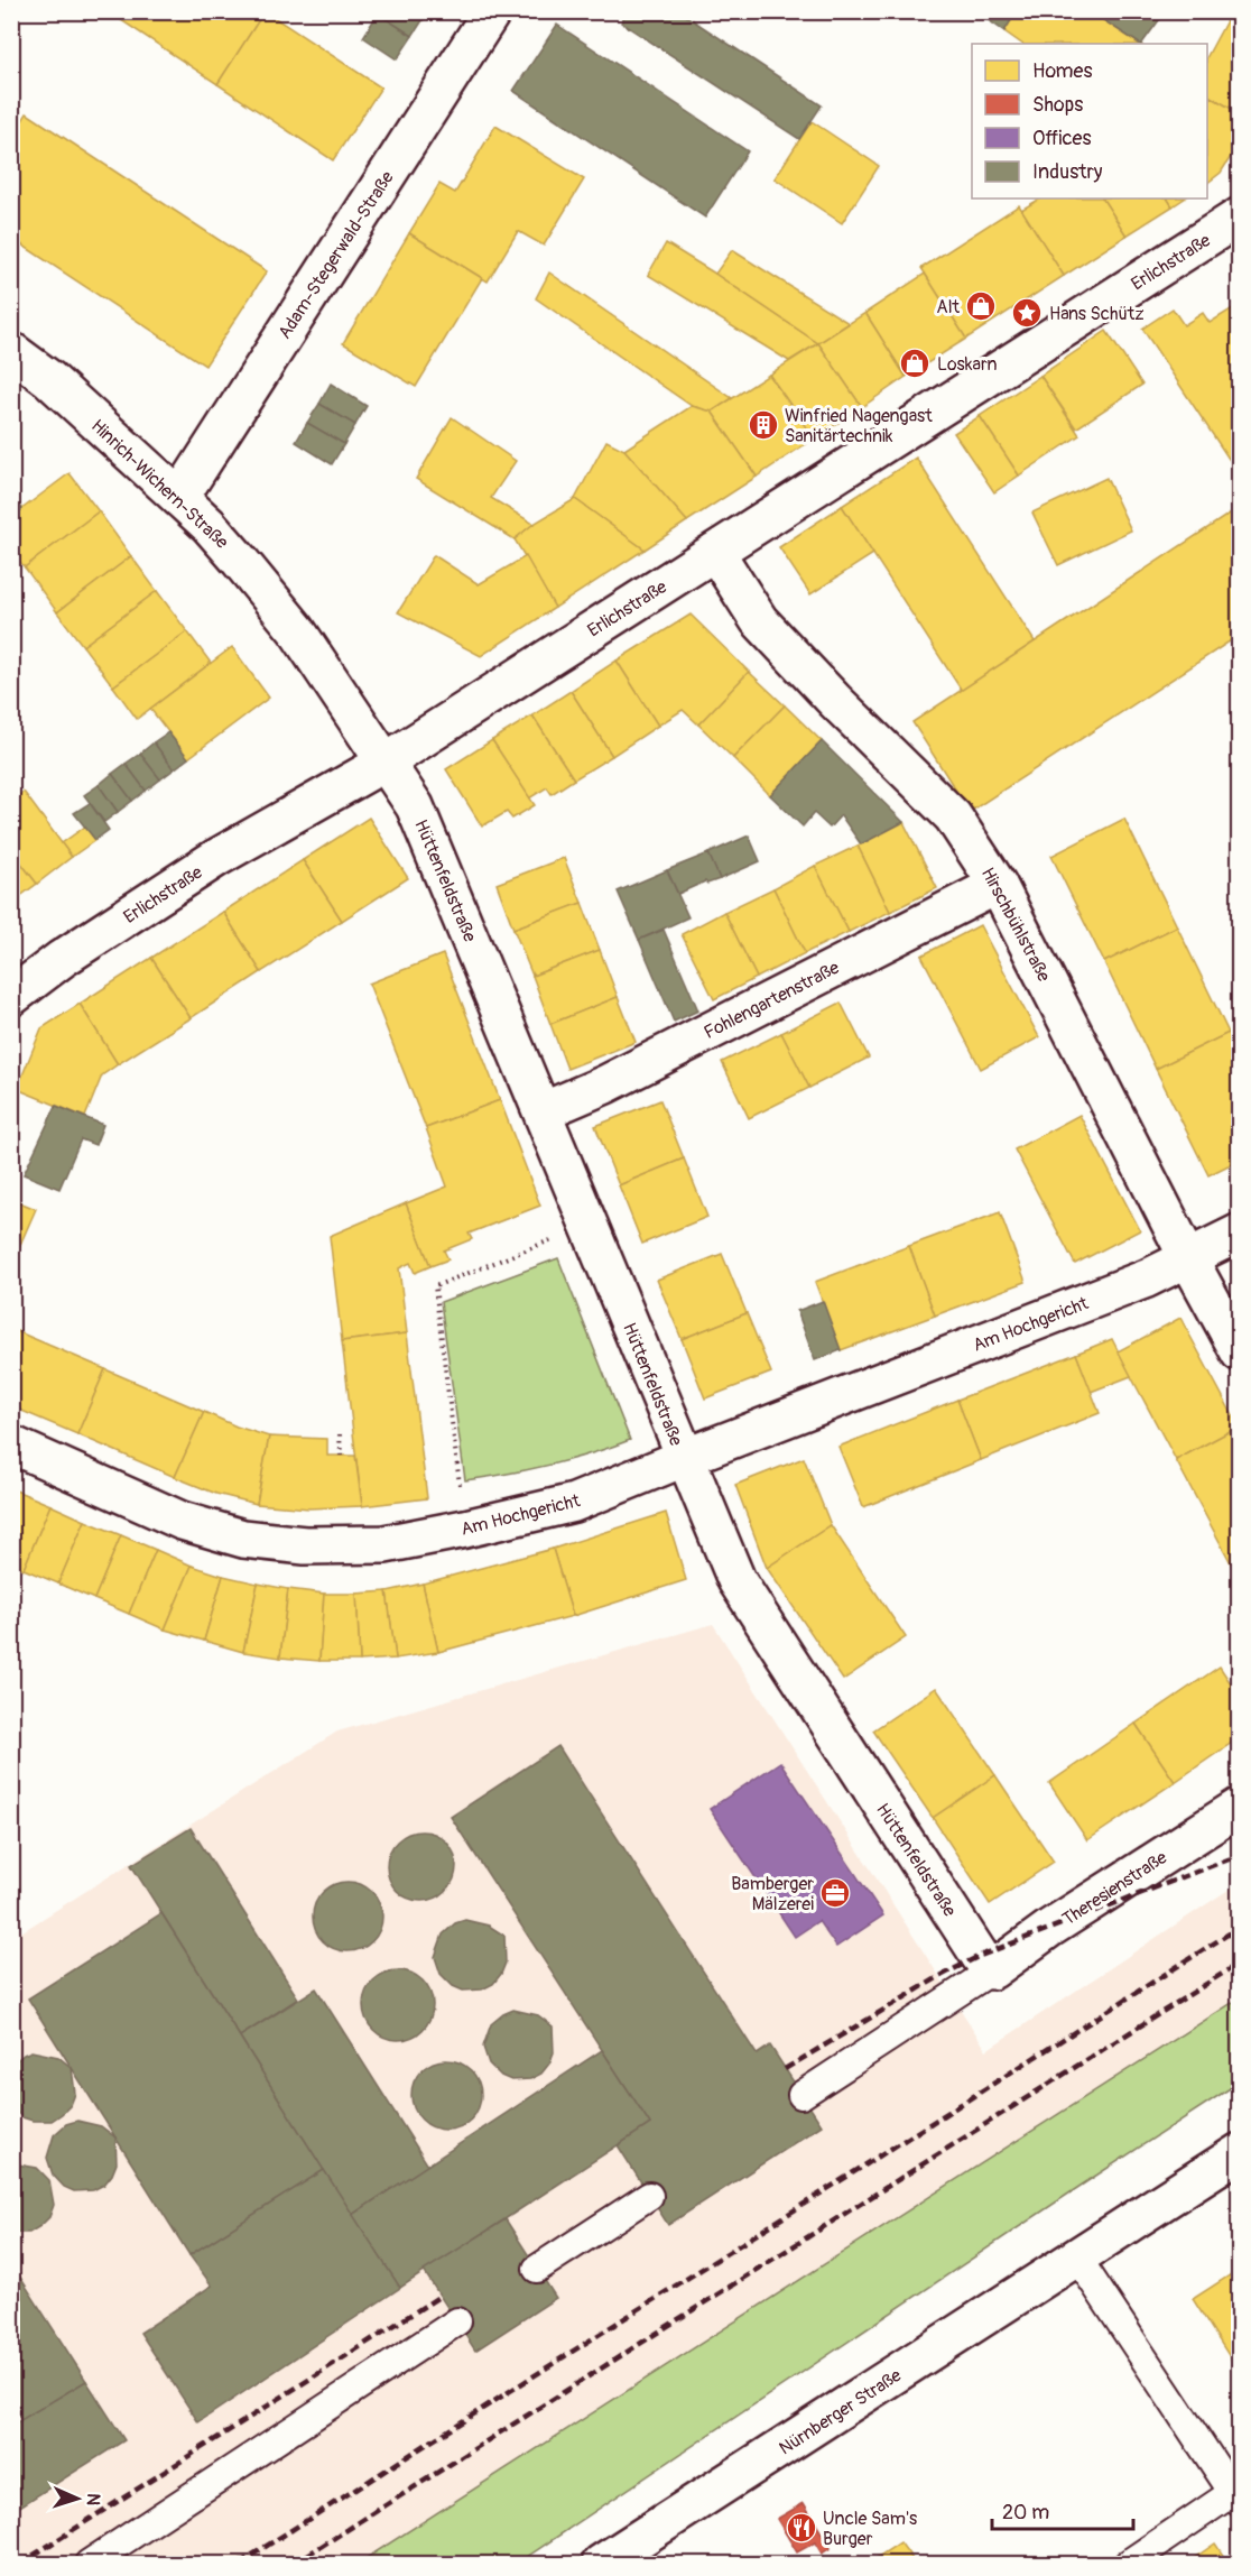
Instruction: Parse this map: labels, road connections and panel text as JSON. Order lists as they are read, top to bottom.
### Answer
{
  "streets": {
    "street": [
      "Adam-Stegerwald-Straße",
      "Erlichstraße",
      "Hinrich-Wichern-Straße",
      "Hüttenfeldstraße",
      "Hirschbühlstraße",
      "Fohlengartenstraße",
      "Am Hochgericht",
      "Theresienstraße",
      "Nürnberger Straße"
    ]
  },
  "crossings": [
    ["Adam-Stegerwald-Straße", "Hinrich-Wichern-Straße"],
    ["Erlichstraße", "Hinrich-Wichern-Straße"],
    ["Erlichstraße", "Hüttenfeldstraße"],
    ["Erlichstraße", "Hirschbühlstraße"],
    ["Hinrich-Wichern-Straße", "Hüttenfeldstraße"],
    ["Hüttenfeldstraße", "Fohlengartenstraße"],
    ["Hüttenfeldstraße", "Am Hochgericht"],
    ["Hüttenfeldstraße", "Theresienstraße"],
    ["Hirschbühlstraße", "Fohlengartenstraße"],
    ["Hirschbühlstraße", "Am Hochgericht"]
  ],
  "places": {
    "shop": ["Alt", "Loskarn"],
    "place": ["Hans Schütz"],
    "building": ["Winfried Nagengast Sanitärtechnik"],
    "office": ["Bamberger Mälzerei"],
    "restaurant": ["Uncle Sam's Burger"]
  },
  "legend": [
    "Homes",
    "Shops",
    "Offices",
    "Industry"
  ],
  "scale_bar": "20 m",
  "north": "right"
}
